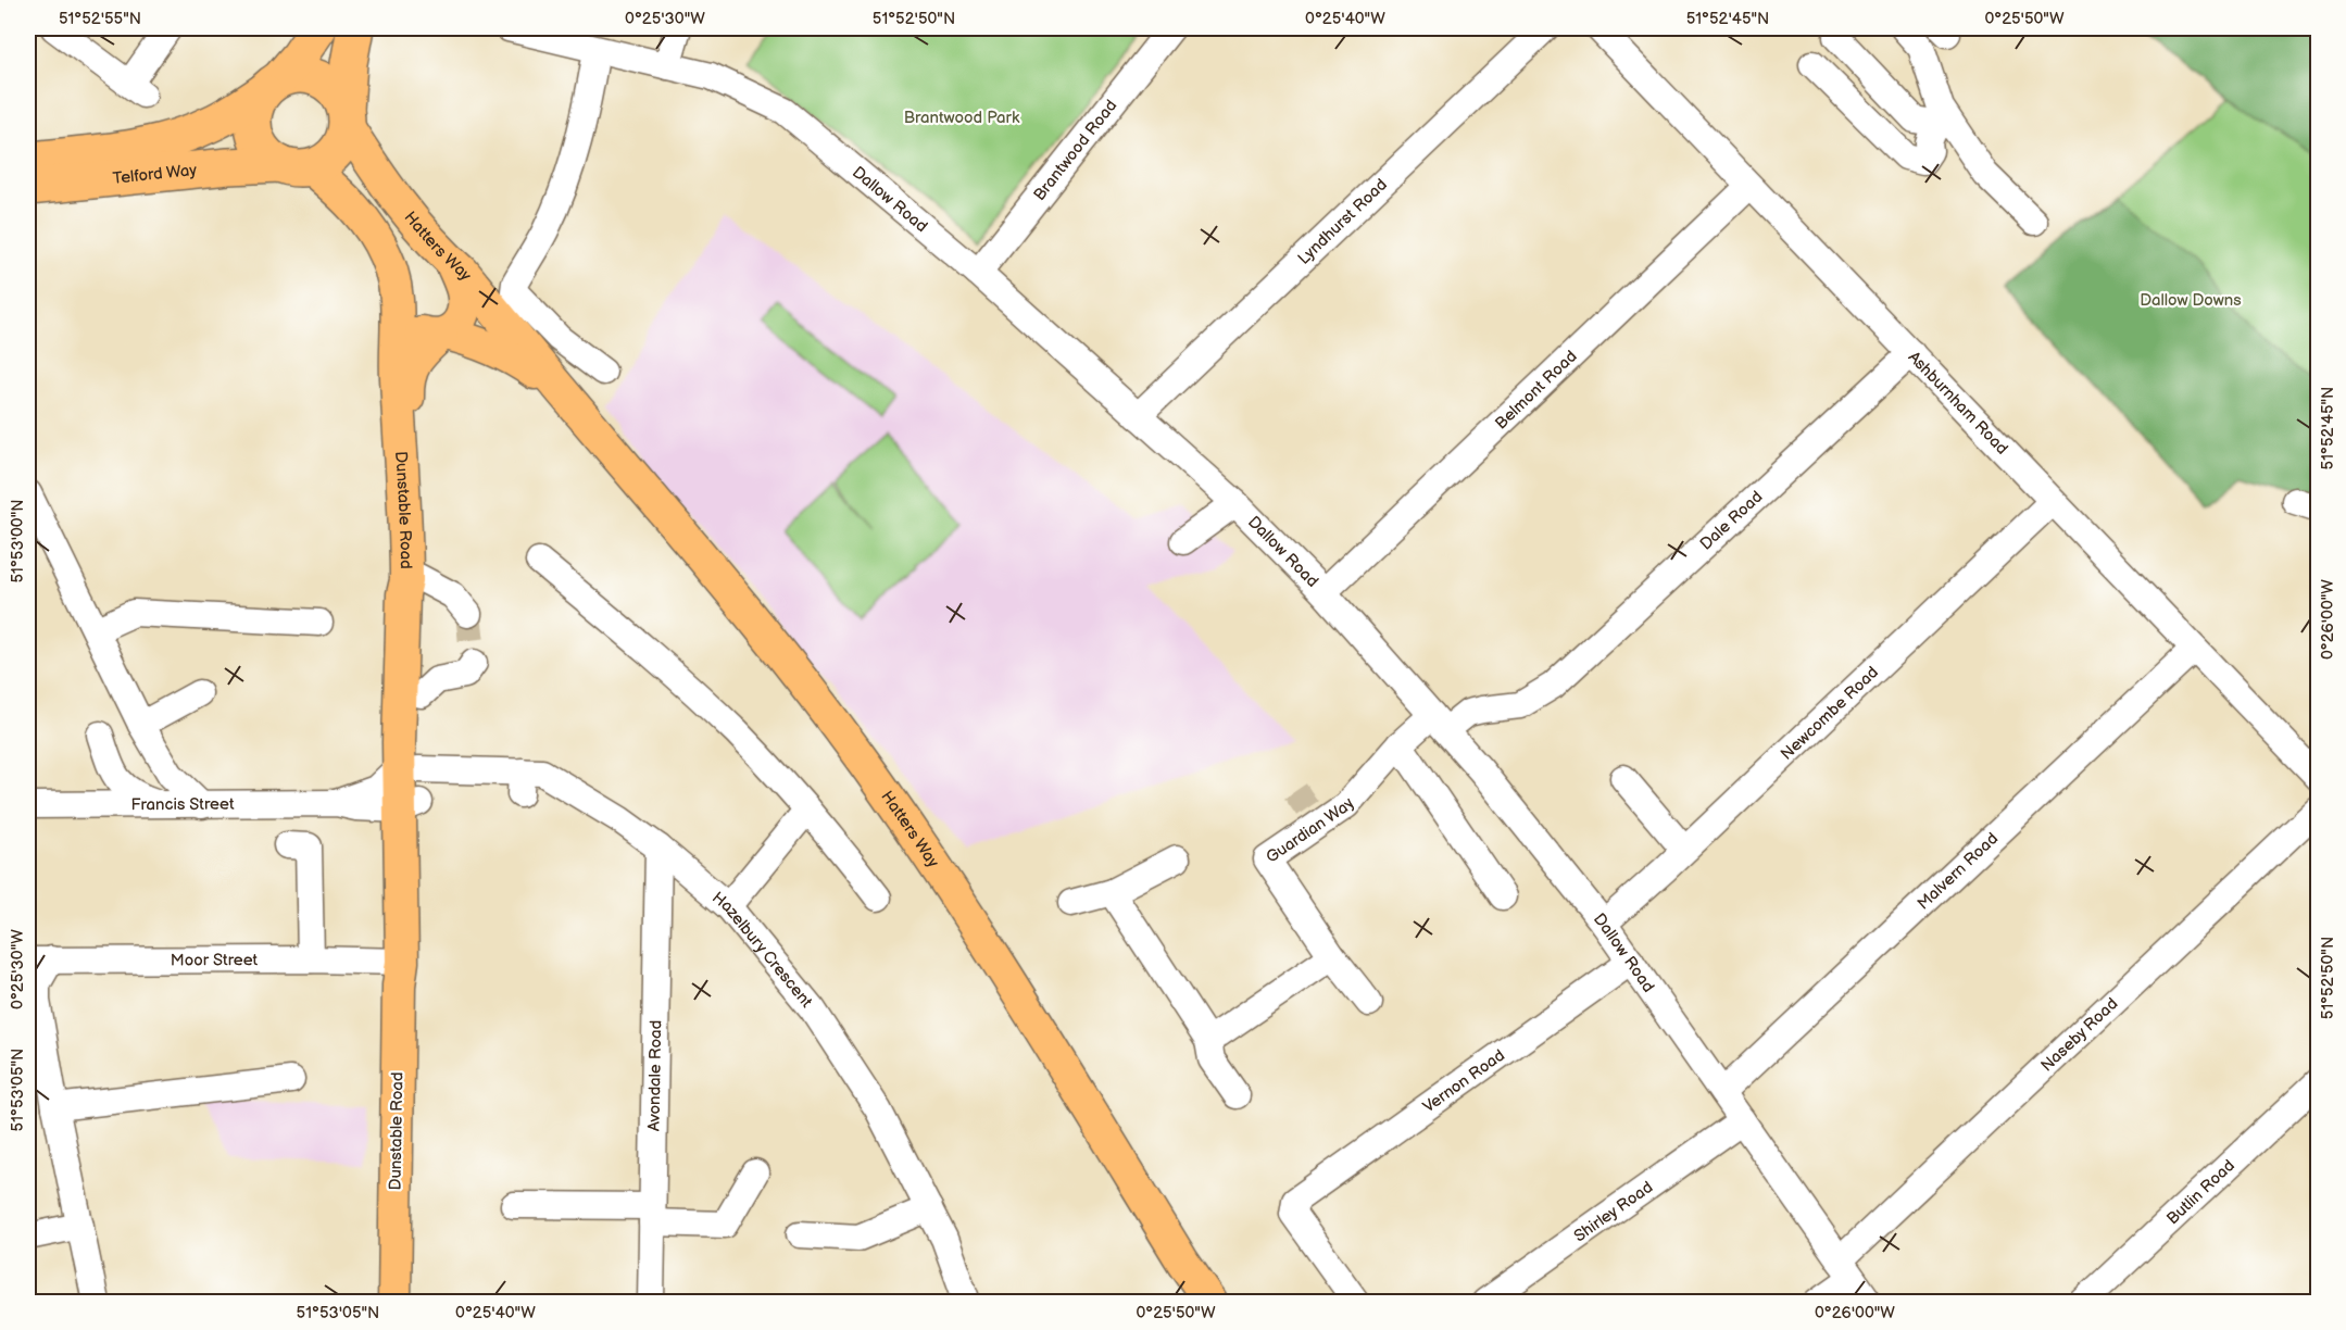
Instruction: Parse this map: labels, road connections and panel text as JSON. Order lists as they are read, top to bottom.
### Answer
{
  "streets": {
    "highway": ["Telford Way"],
    "main road": ["Hatters Way", "Dunstable Road"],
    "street": [
      "Brantwood Road",
      "Dallow Road",
      "Lyndhurst Road",
      "Belmont Road",
      "Ashburnham Road",
      "Dale Road",
      "Newcombe Road",
      "Francis Street",
      "Guardian Way",
      "Malvern Road",
      "Hazelbury Crescent",
      "Moor Street",
      "Naseby Road",
      "Avondale Road",
      "Vernon Road",
      "Butlin Road",
      "Shirley Road"
    ]
  },
  "crossings": [
    ["Brantwood Road", "Dallow Road"],
    ["Telford Way", "Hatters Way"],
    ["Telford Way", "Dunstable Road"],
    ["Dallow Road", "Lyndhurst Road"],
    ["Dallow Road", "Belmont Road"],
    ["Dallow Road", "Dale Road"],
    ["Dallow Road", "Newcombe Road"],
    ["Dallow Road", "Guardian Way"],
    ["Dallow Road", "Malvern Road"],
    ["Dallow Road", "Naseby Road"],
    ["Dallow Road", "Vernon Road"],
    ["Dallow Road", "Shirley Road"],
    ["Hatters Way", "Dunstable Road"],
    ["Belmont Road", "Ashburnham Road"],
    ["Ashburnham Road", "Dale Road"],
    ["Ashburnham Road", "Newcombe Road"],
    ["Ashburnham Road", "Malvern Road"],
    ["Dunstable Road", "Francis Street"],
    ["Dunstable Road", "Hazelbury Crescent"],
    ["Dunstable Road", "Moor Street"],
    ["Dale Road", "Guardian Way"],
    ["Francis Street", "Hazelbury Crescent"],
    ["Hazelbury Crescent", "Avondale Road"]
  ],
  "parks": ["Brantwood Park", "Dallow Downs"],
  "coordinates": [
    "51°52'55\"N",
    "0°25'30\"W",
    "51°52'50\"N",
    "0°25'40\"W",
    "51°52'45\"N",
    "0°25'50\"W",
    "51°53'00\"N",
    "0°26'00\"W",
    "51°53'05\"N"
  ]
}
